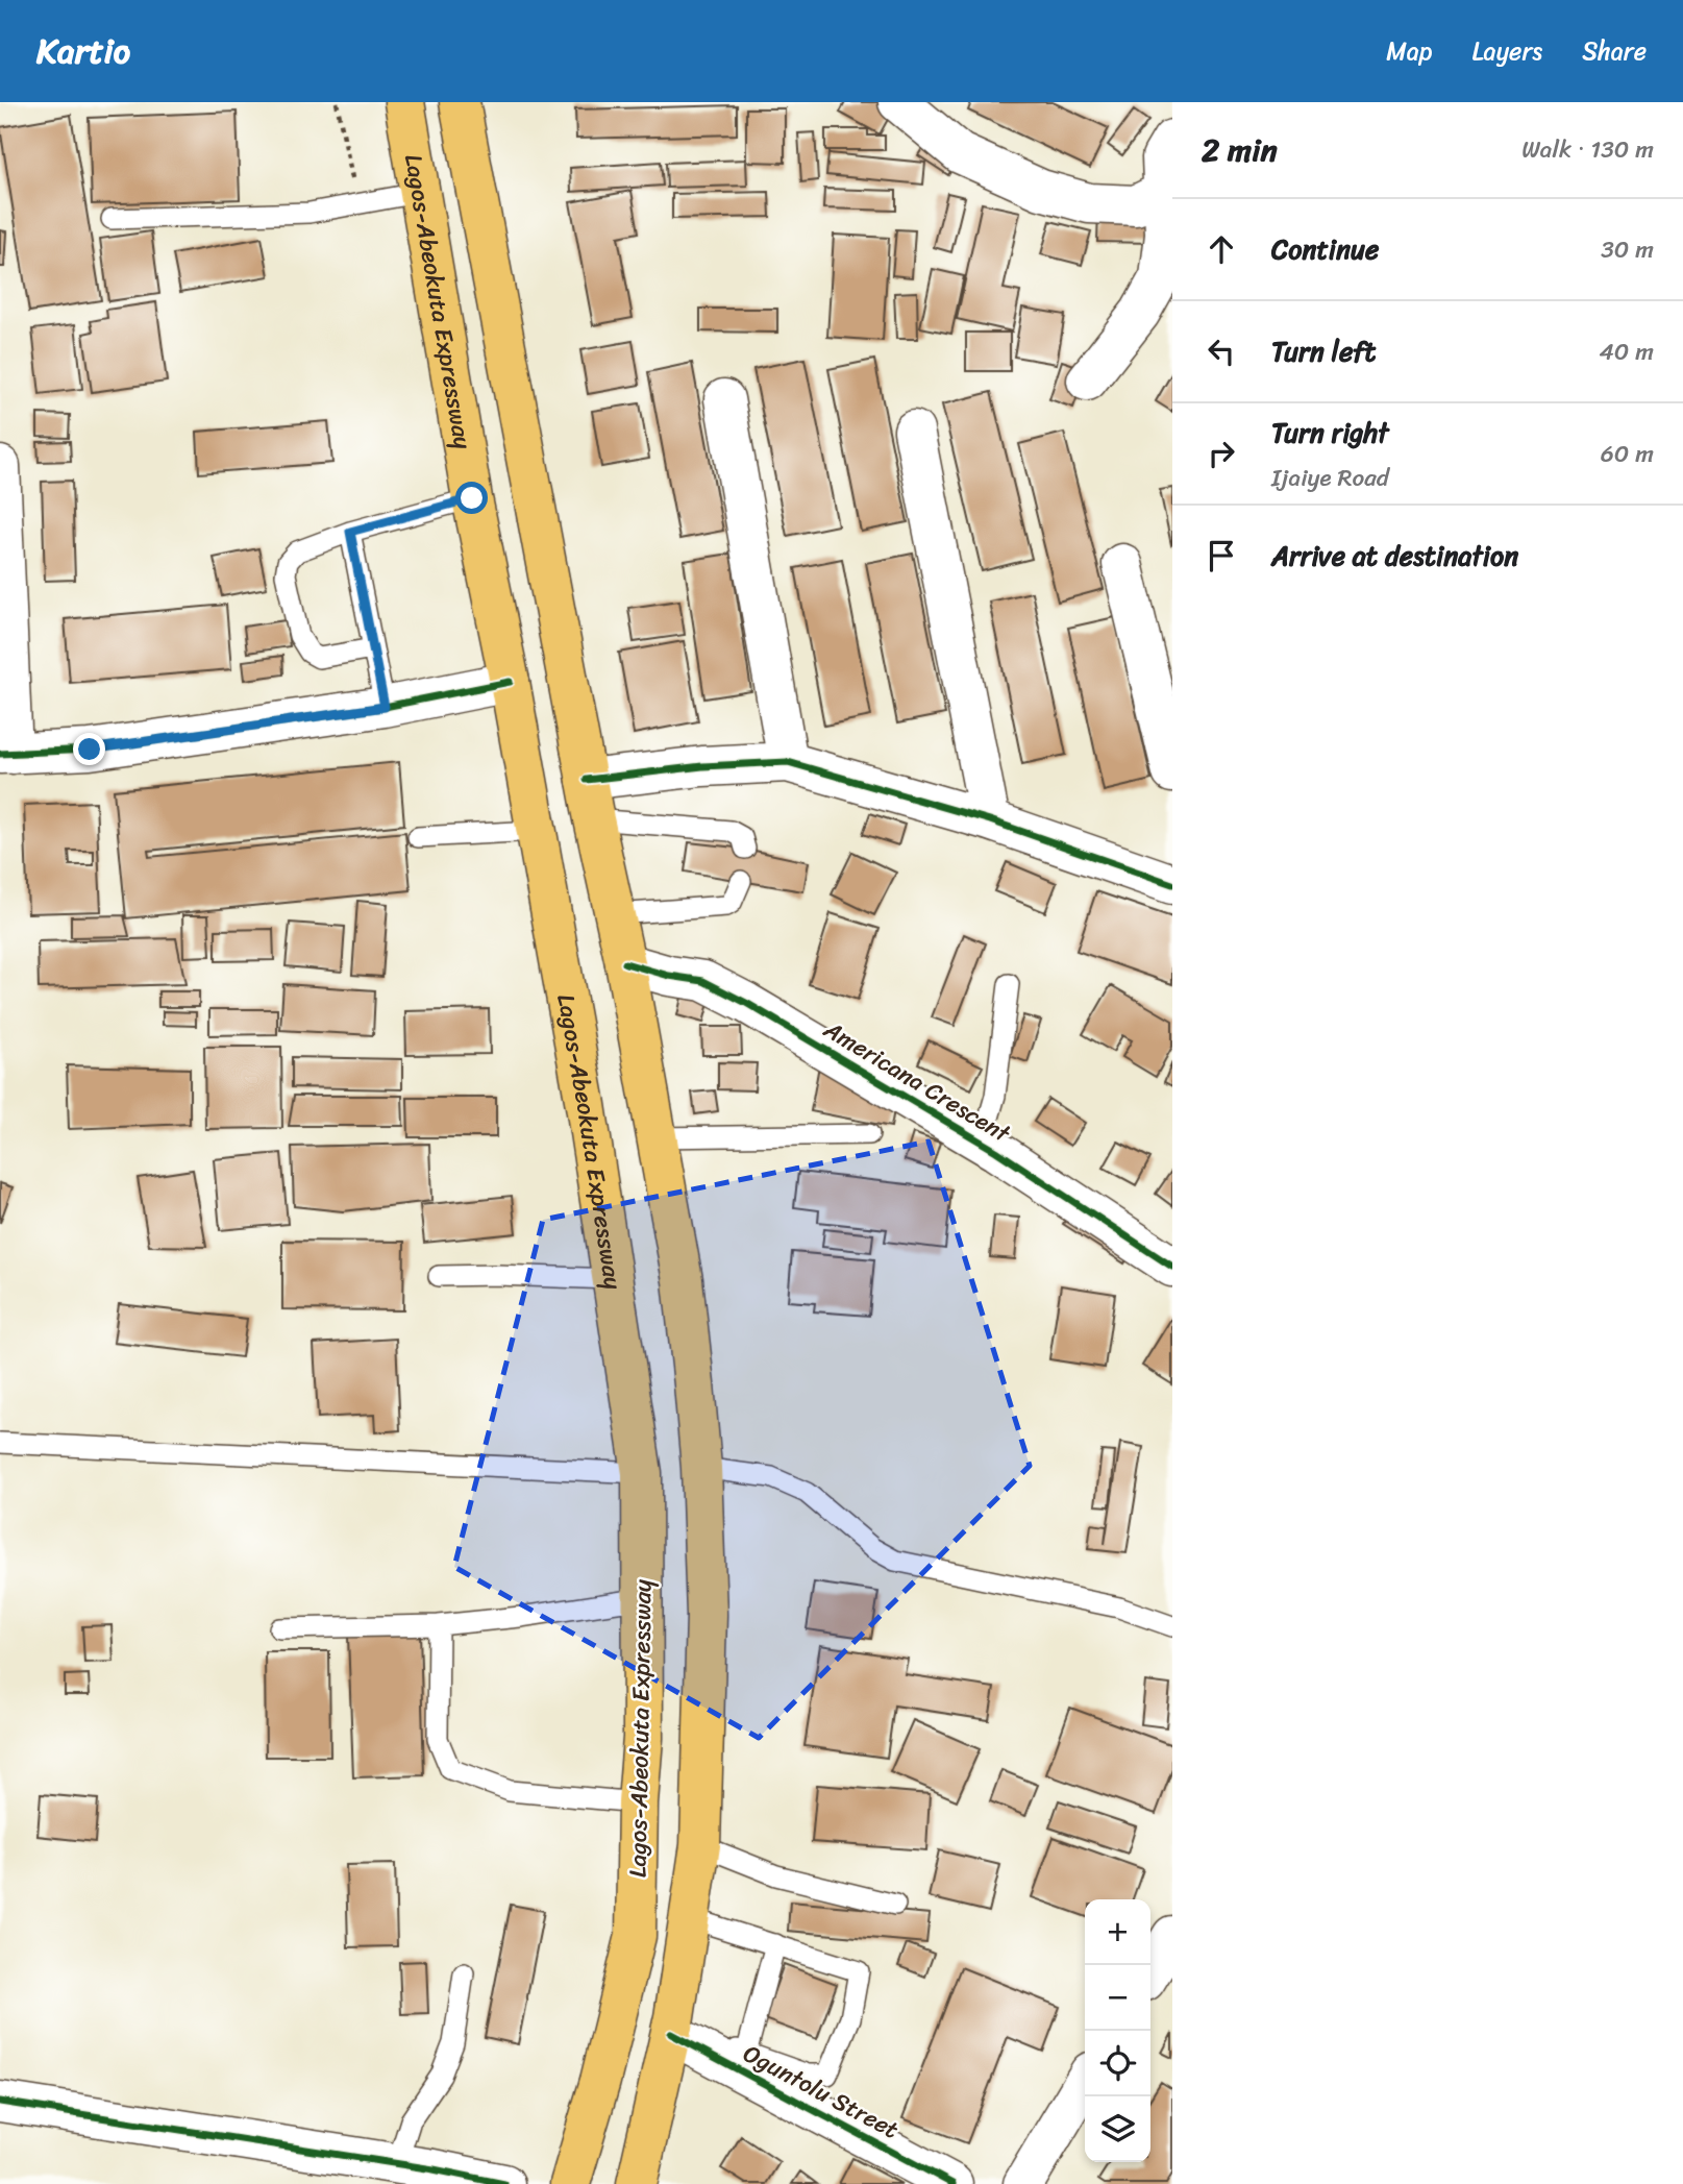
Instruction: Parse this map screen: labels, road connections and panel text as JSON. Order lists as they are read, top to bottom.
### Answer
{
  "streets": {
    "highway": ["Lagos-Abeokuta Expressway"],
    "street": ["Americana Crescent", "Oguntolu Street"]
  },
  "page": {
    "header": "Kartio",
    "nav": ["Map", "Layers", "Share"],
    "heading": ["2 min", "Walk · 130 m"],
    "list": [
      ["Continue", "30 m"],
      ["Turn left", "40 m"],
      ["Turn right", "Ijaiye Road", "60 m"],
      "Arrive at destination"
    ],
    "map_buttons": ["+", "−"]
  }
}
